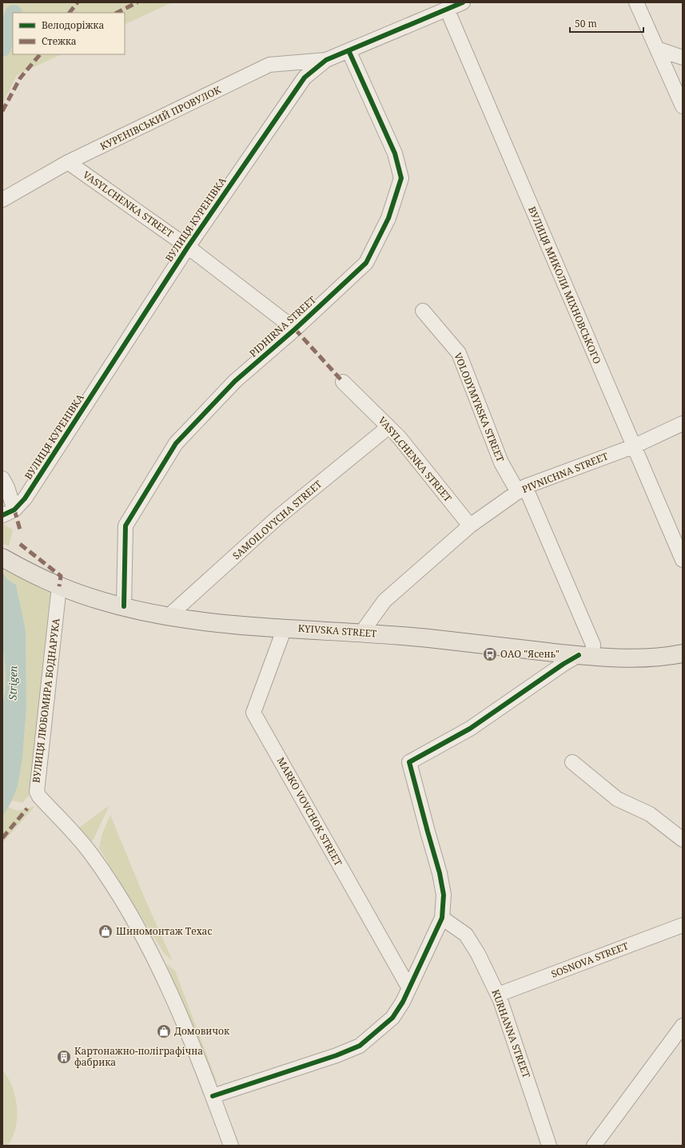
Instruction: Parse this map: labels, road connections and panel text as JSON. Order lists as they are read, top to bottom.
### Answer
{
  "streets": {
    "main road": ["KYIVSKA STREET"],
    "street": [
      "КУРЕНІВСЬКИЙ ПРОВУЛОК",
      "VASYLCHENKA STREET",
      "ВУЛИЦЯ КУРЕНІВКА",
      "ВУЛИЦЯ МИКОЛИ МІХНОВСЬКОГО",
      "PIDHIRNA STREET",
      "VOLODYMYRSKA STREET",
      "PIVNICHNA STREET",
      "SAMOILOVYCHA STREET",
      "ВУЛИЦЯ ЛЮБОМИРА БОДНАРУКА",
      "MARKO VOVCHOK STREET",
      "SOSNOVA STREET",
      "KURHANNA STREET"
    ]
  },
  "crossings": [
    ["КУРЕНІВСЬКИЙ ПРОВУЛОК", "VASYLCHENKA STREET"],
    ["КУРЕНІВСЬКИЙ ПРОВУЛОК", "ВУЛИЦЯ КУРЕНІВКА"],
    ["VASYLCHENKA STREET", "ВУЛИЦЯ КУРЕНІВКА"],
    ["VASYLCHENKA STREET", "PIDHIRNA STREET"],
    ["VASYLCHENKA STREET", "PIVNICHNA STREET"],
    ["VASYLCHENKA STREET", "SAMOILOVYCHA STREET"],
    ["ВУЛИЦЯ КУРЕНІВКА", "ВУЛИЦЯ МИКОЛИ МІХНОВСЬКОГО"],
    ["ВУЛИЦЯ КУРЕНІВКА", "PIDHIRNA STREET"],
    ["ВУЛИЦЯ МИКОЛИ МІХНОВСЬКОГО", "PIVNICHNA STREET"],
    ["PIDHIRNA STREET", "KYIVSKA STREET"],
    ["VOLODYMYRSKA STREET", "PIVNICHNA STREET"],
    ["VOLODYMYRSKA STREET", "KYIVSKA STREET"],
    ["PIVNICHNA STREET", "KYIVSKA STREET"],
    ["SAMOILOVYCHA STREET", "KYIVSKA STREET"],
    ["KYIVSKA STREET", "ВУЛИЦЯ ЛЮБОМИРА БОДНАРУКА"],
    ["KYIVSKA STREET", "MARKO VOVCHOK STREET"],
    ["SOSNOVA STREET", "KURHANNA STREET"]
  ],
  "water": ["Strigen"],
  "places": {
    "bus stop": ["ОАО \"Ясень\""],
    "shop": ["Шиномонтаж Техас", "Домовичок"],
    "building": ["Картонажно-поліграфічна фабрика"]
  },
  "legend": ["Велодоріжка", "Стежка"],
  "scale_bar": "50 m"
}
